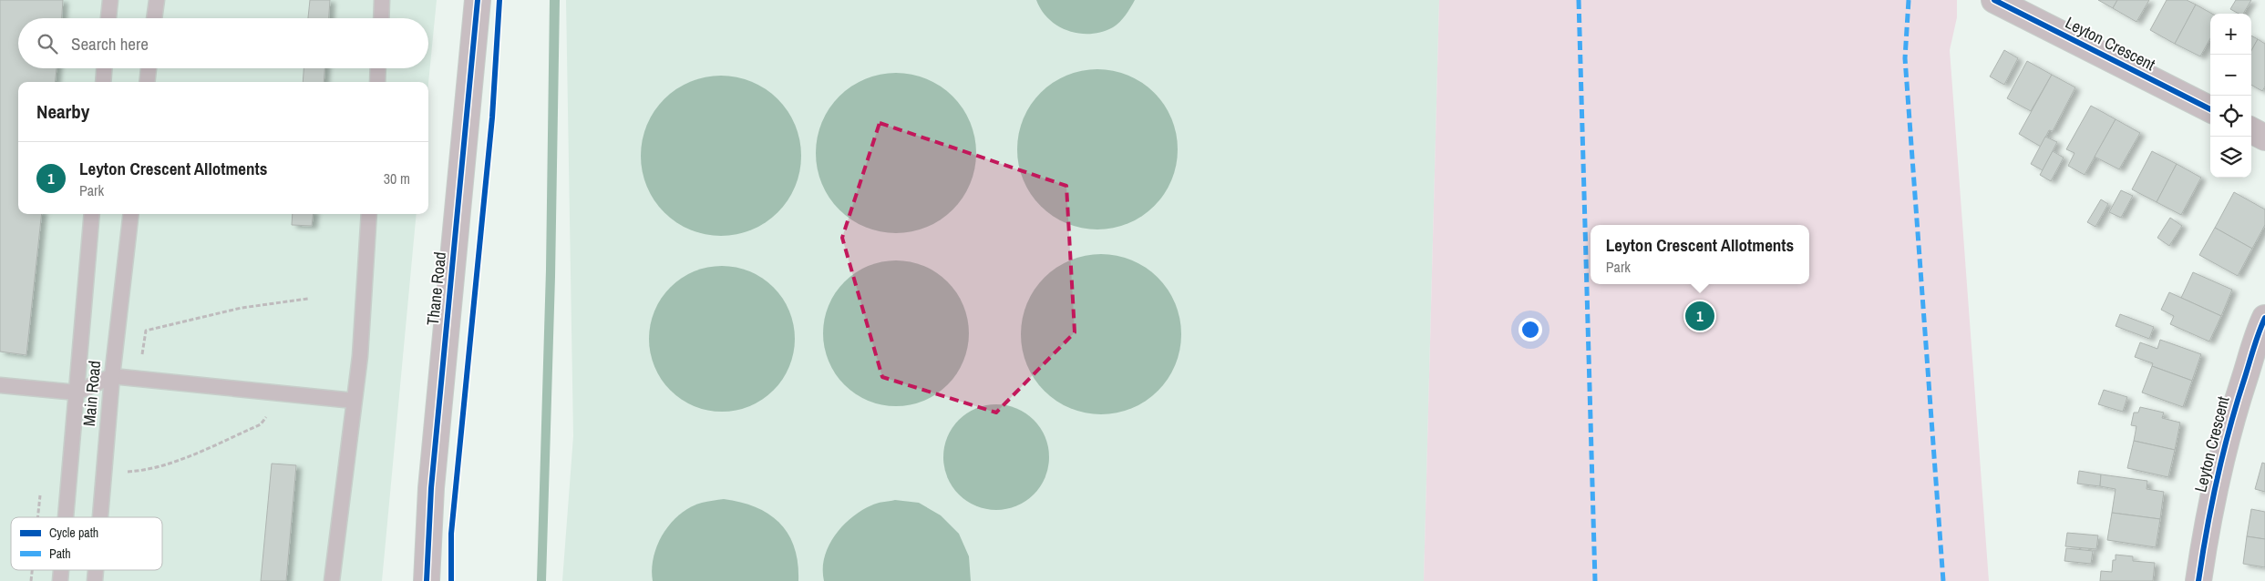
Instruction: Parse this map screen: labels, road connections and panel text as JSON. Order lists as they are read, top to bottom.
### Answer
{
  "streets": {
    "street": ["Leyton Crescent", "Thane Road"],
    "lane": ["Main Road"]
  },
  "legend": ["Cycle path", "Path"],
  "page": {
    "map_buttons": ["+", "−"],
    "search": "Search here",
    "heading": "Nearby",
    "list": [
      {
        "mark": "1",
        "name": "Leyton Crescent Allotments",
        "note": "Park",
        "value": "30 m"
      }
    ],
    "popup": ["Leyton Crescent Allotments", "Park"],
    "pins": "1"
  }
}
